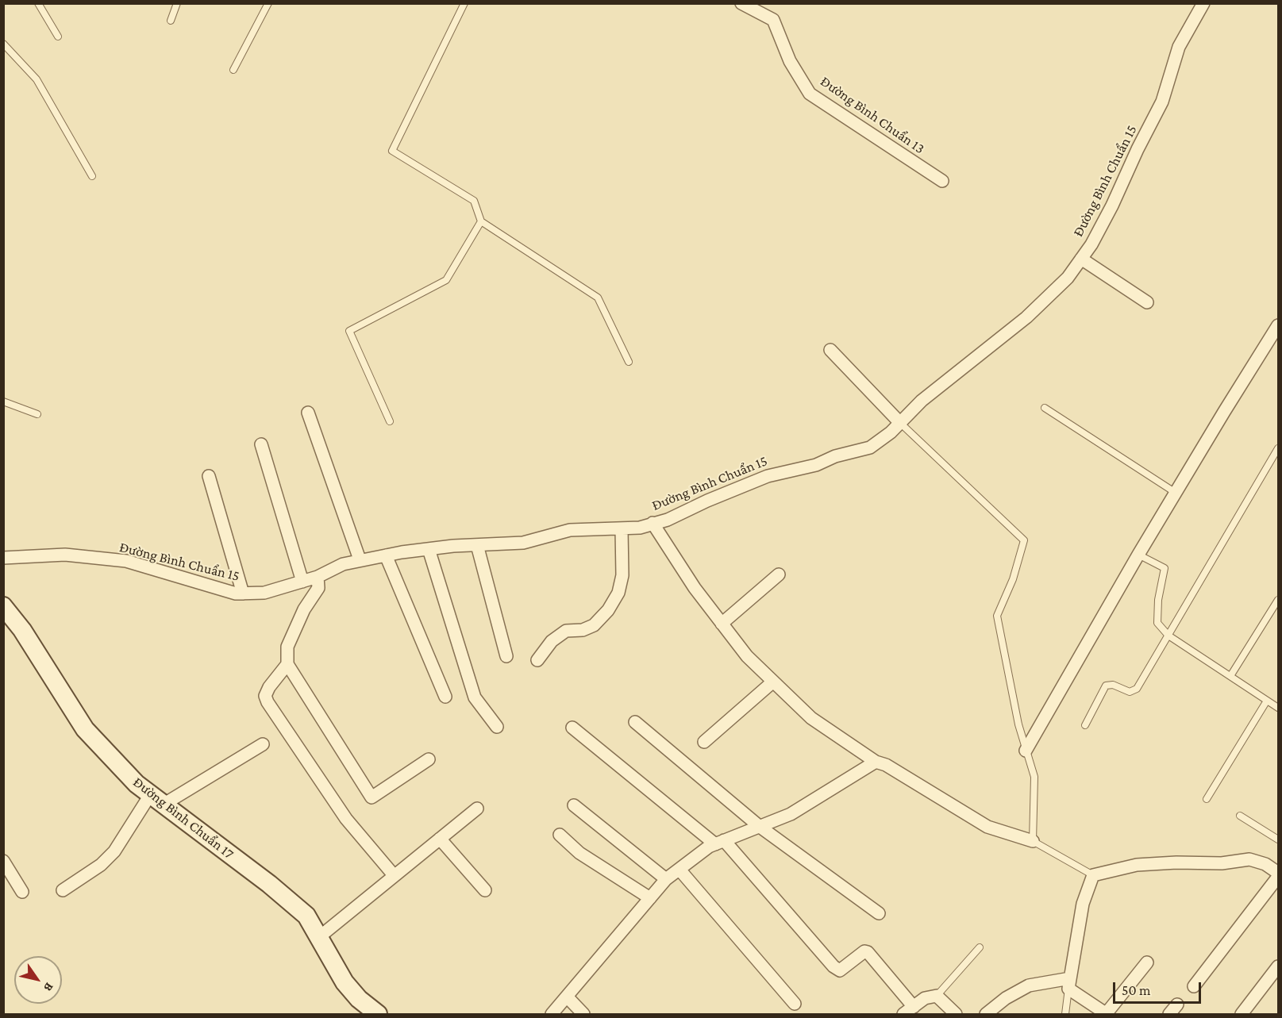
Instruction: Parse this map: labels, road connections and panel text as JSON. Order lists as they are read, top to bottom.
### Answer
{
  "streets": {
    "street": ["Đường Bình Chuẩn 13", "Đường Bình Chuẩn 15", "Đường Bình Chuẩn 17"]
  },
  "scale_bar": "50 m",
  "north": "bottom right"
}
